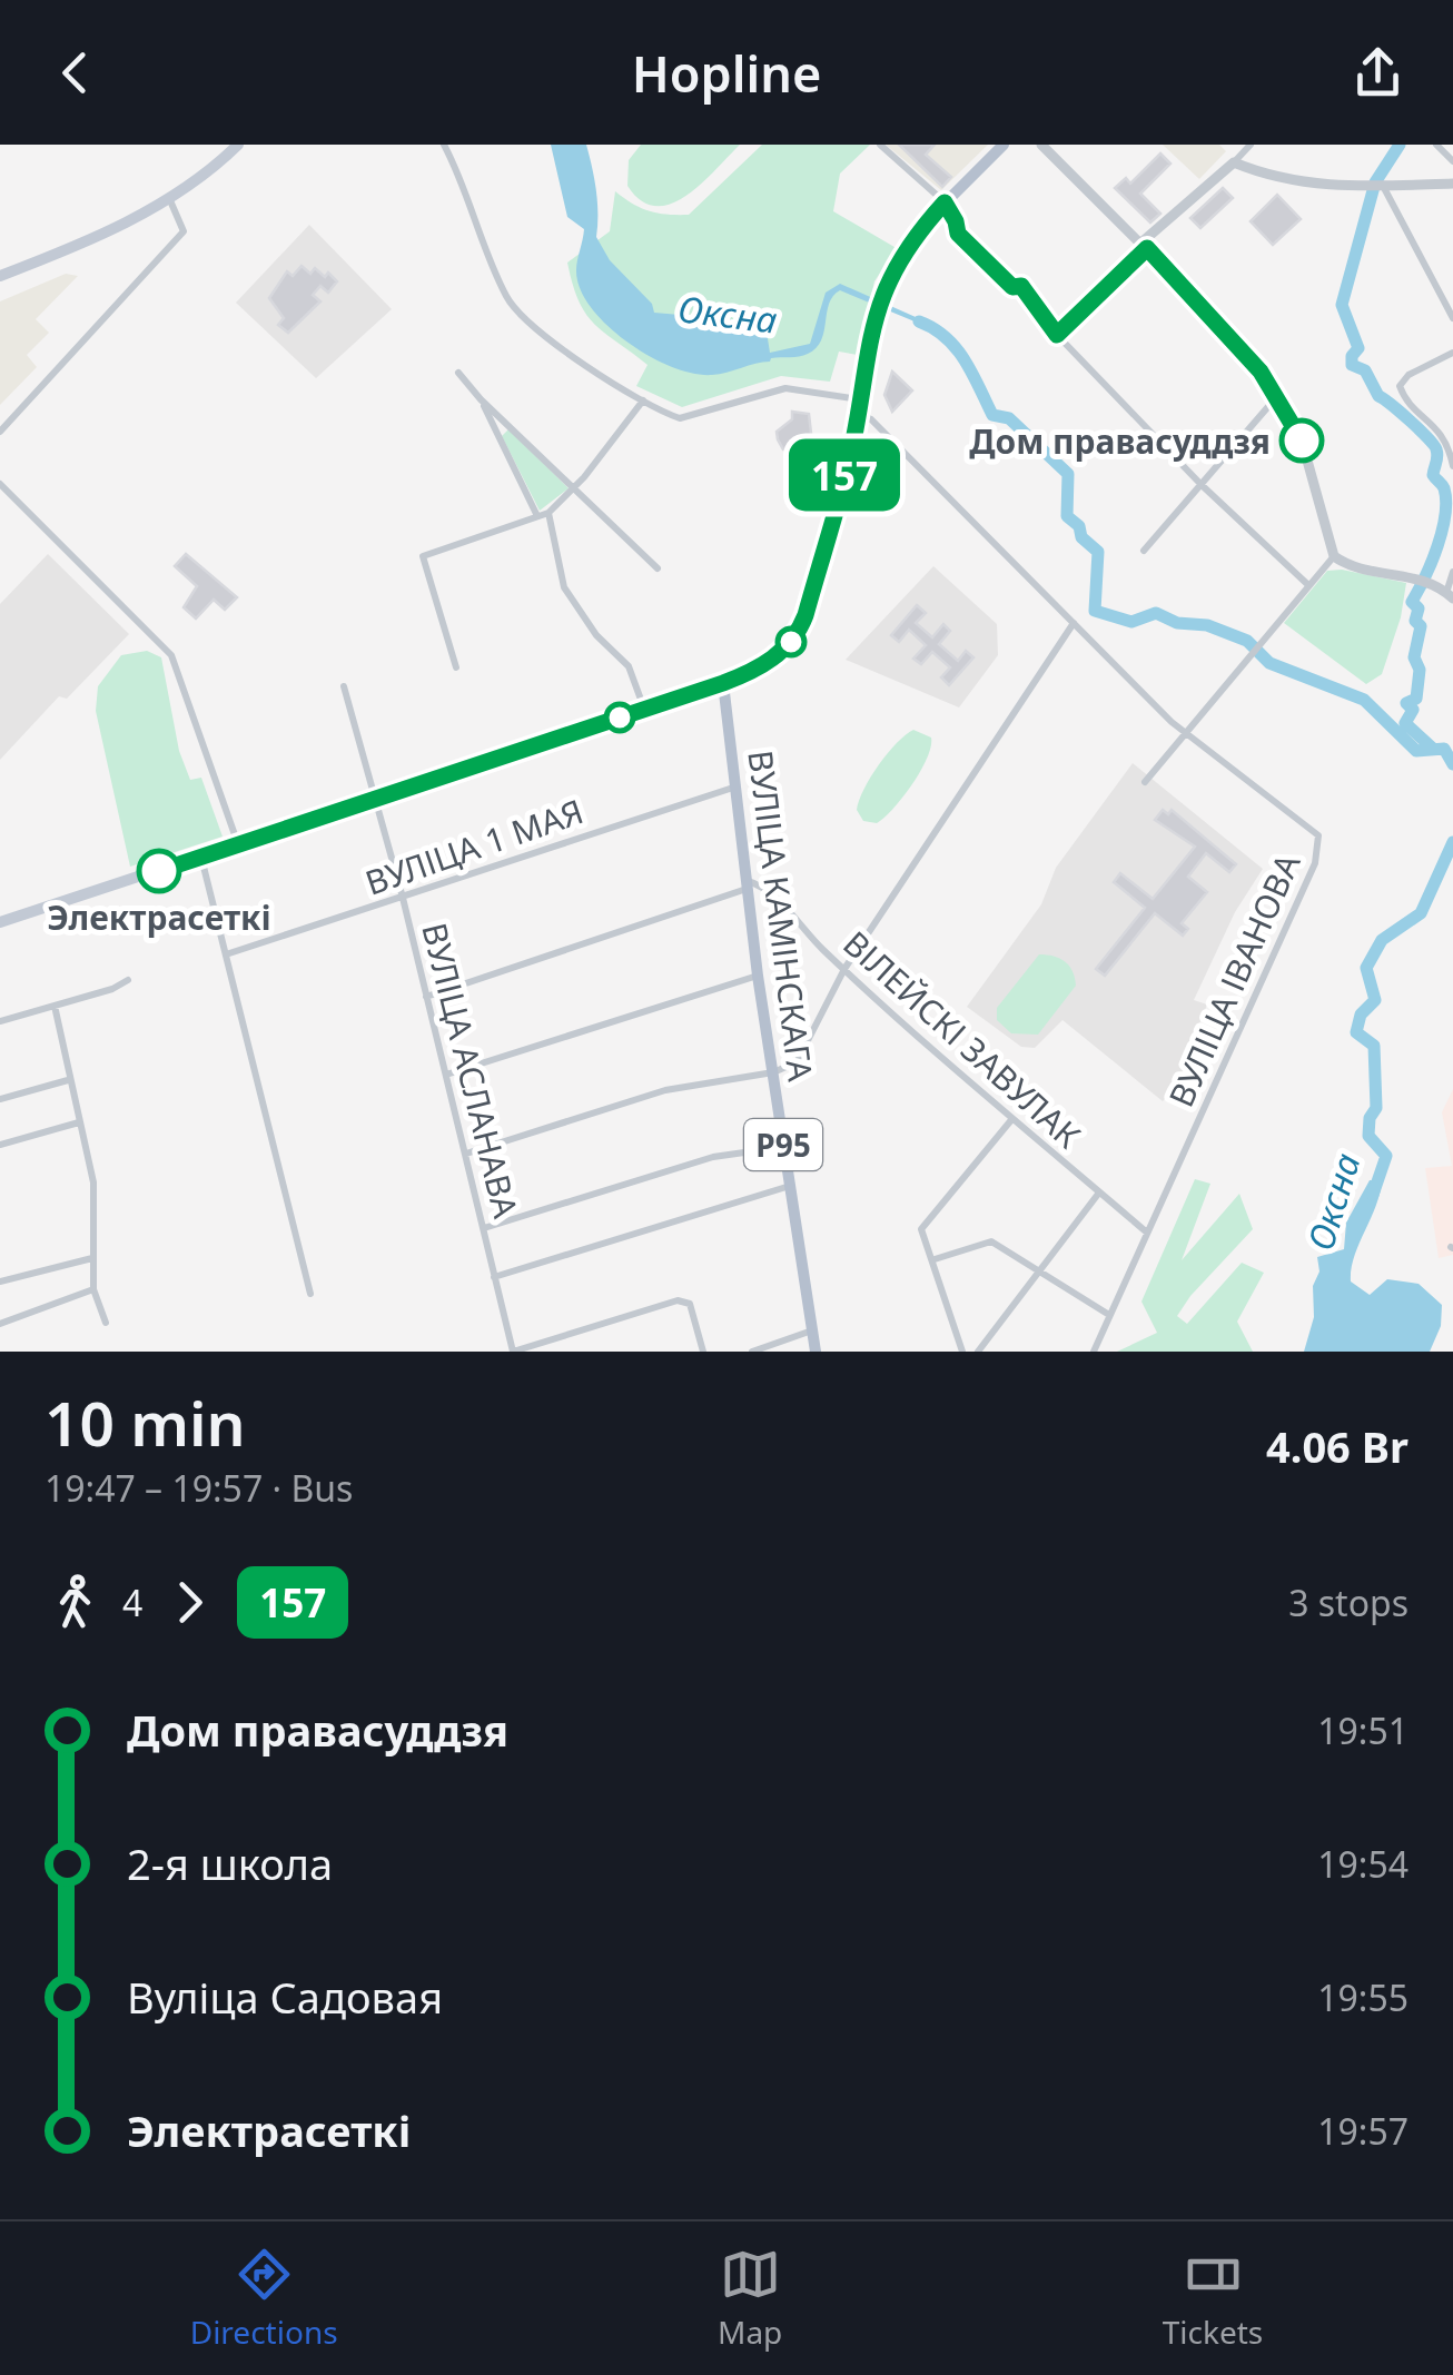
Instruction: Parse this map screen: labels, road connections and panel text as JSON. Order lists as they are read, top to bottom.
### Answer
{
  "streets": {
    "main road": ["ВУЛІЦА КАМІНСКАГА", "Р95"],
    "street": [
      "ВУЛІЦА 1 МАЯ",
      "ВУЛІЦА ІВАНОВА",
      "ВІЛЕЙСКІ ЗАВУЛАК",
      "ВУЛІЦА АСЛАНАВА"
    ]
  },
  "crossings": [
    ["ВУЛІЦА 1 МАЯ", "ВУЛІЦА КАМІНСКАГА"],
    ["ВУЛІЦА 1 МАЯ", "ВУЛІЦА АСЛАНАВА"],
    ["ВУЛІЦА КАМІНСКАГА", "ВІЛЕЙСКІ ЗАВУЛАК"],
    ["ВУЛІЦА ІВАНОВА", "ВІЛЕЙСКІ ЗАВУЛАК"]
  ],
  "water": ["Оксна"],
  "places": ["Дом правасуддзя", "Электрасеткі"],
  "lines": ["bus line 157"],
  "page": {
    "header": "Hopline",
    "on_map": "157",
    "heading": ["10 min", "19:47 – 19:57 · Bus", "4.06 Br"],
    "legs": ["4", "157", "3 stops"],
    "list": [
      {
        "name": "Дом правасуддзя",
        "value": "19:51"
      },
      {
        "name": "2-я школа",
        "value": "19:54"
      },
      {
        "name": "Вуліца Садовая",
        "value": "19:55"
      },
      {
        "name": "Электрасеткі",
        "value": "19:57"
      }
    ],
    "tabs": ["Directions", "Map", "Tickets"]
  }
}
